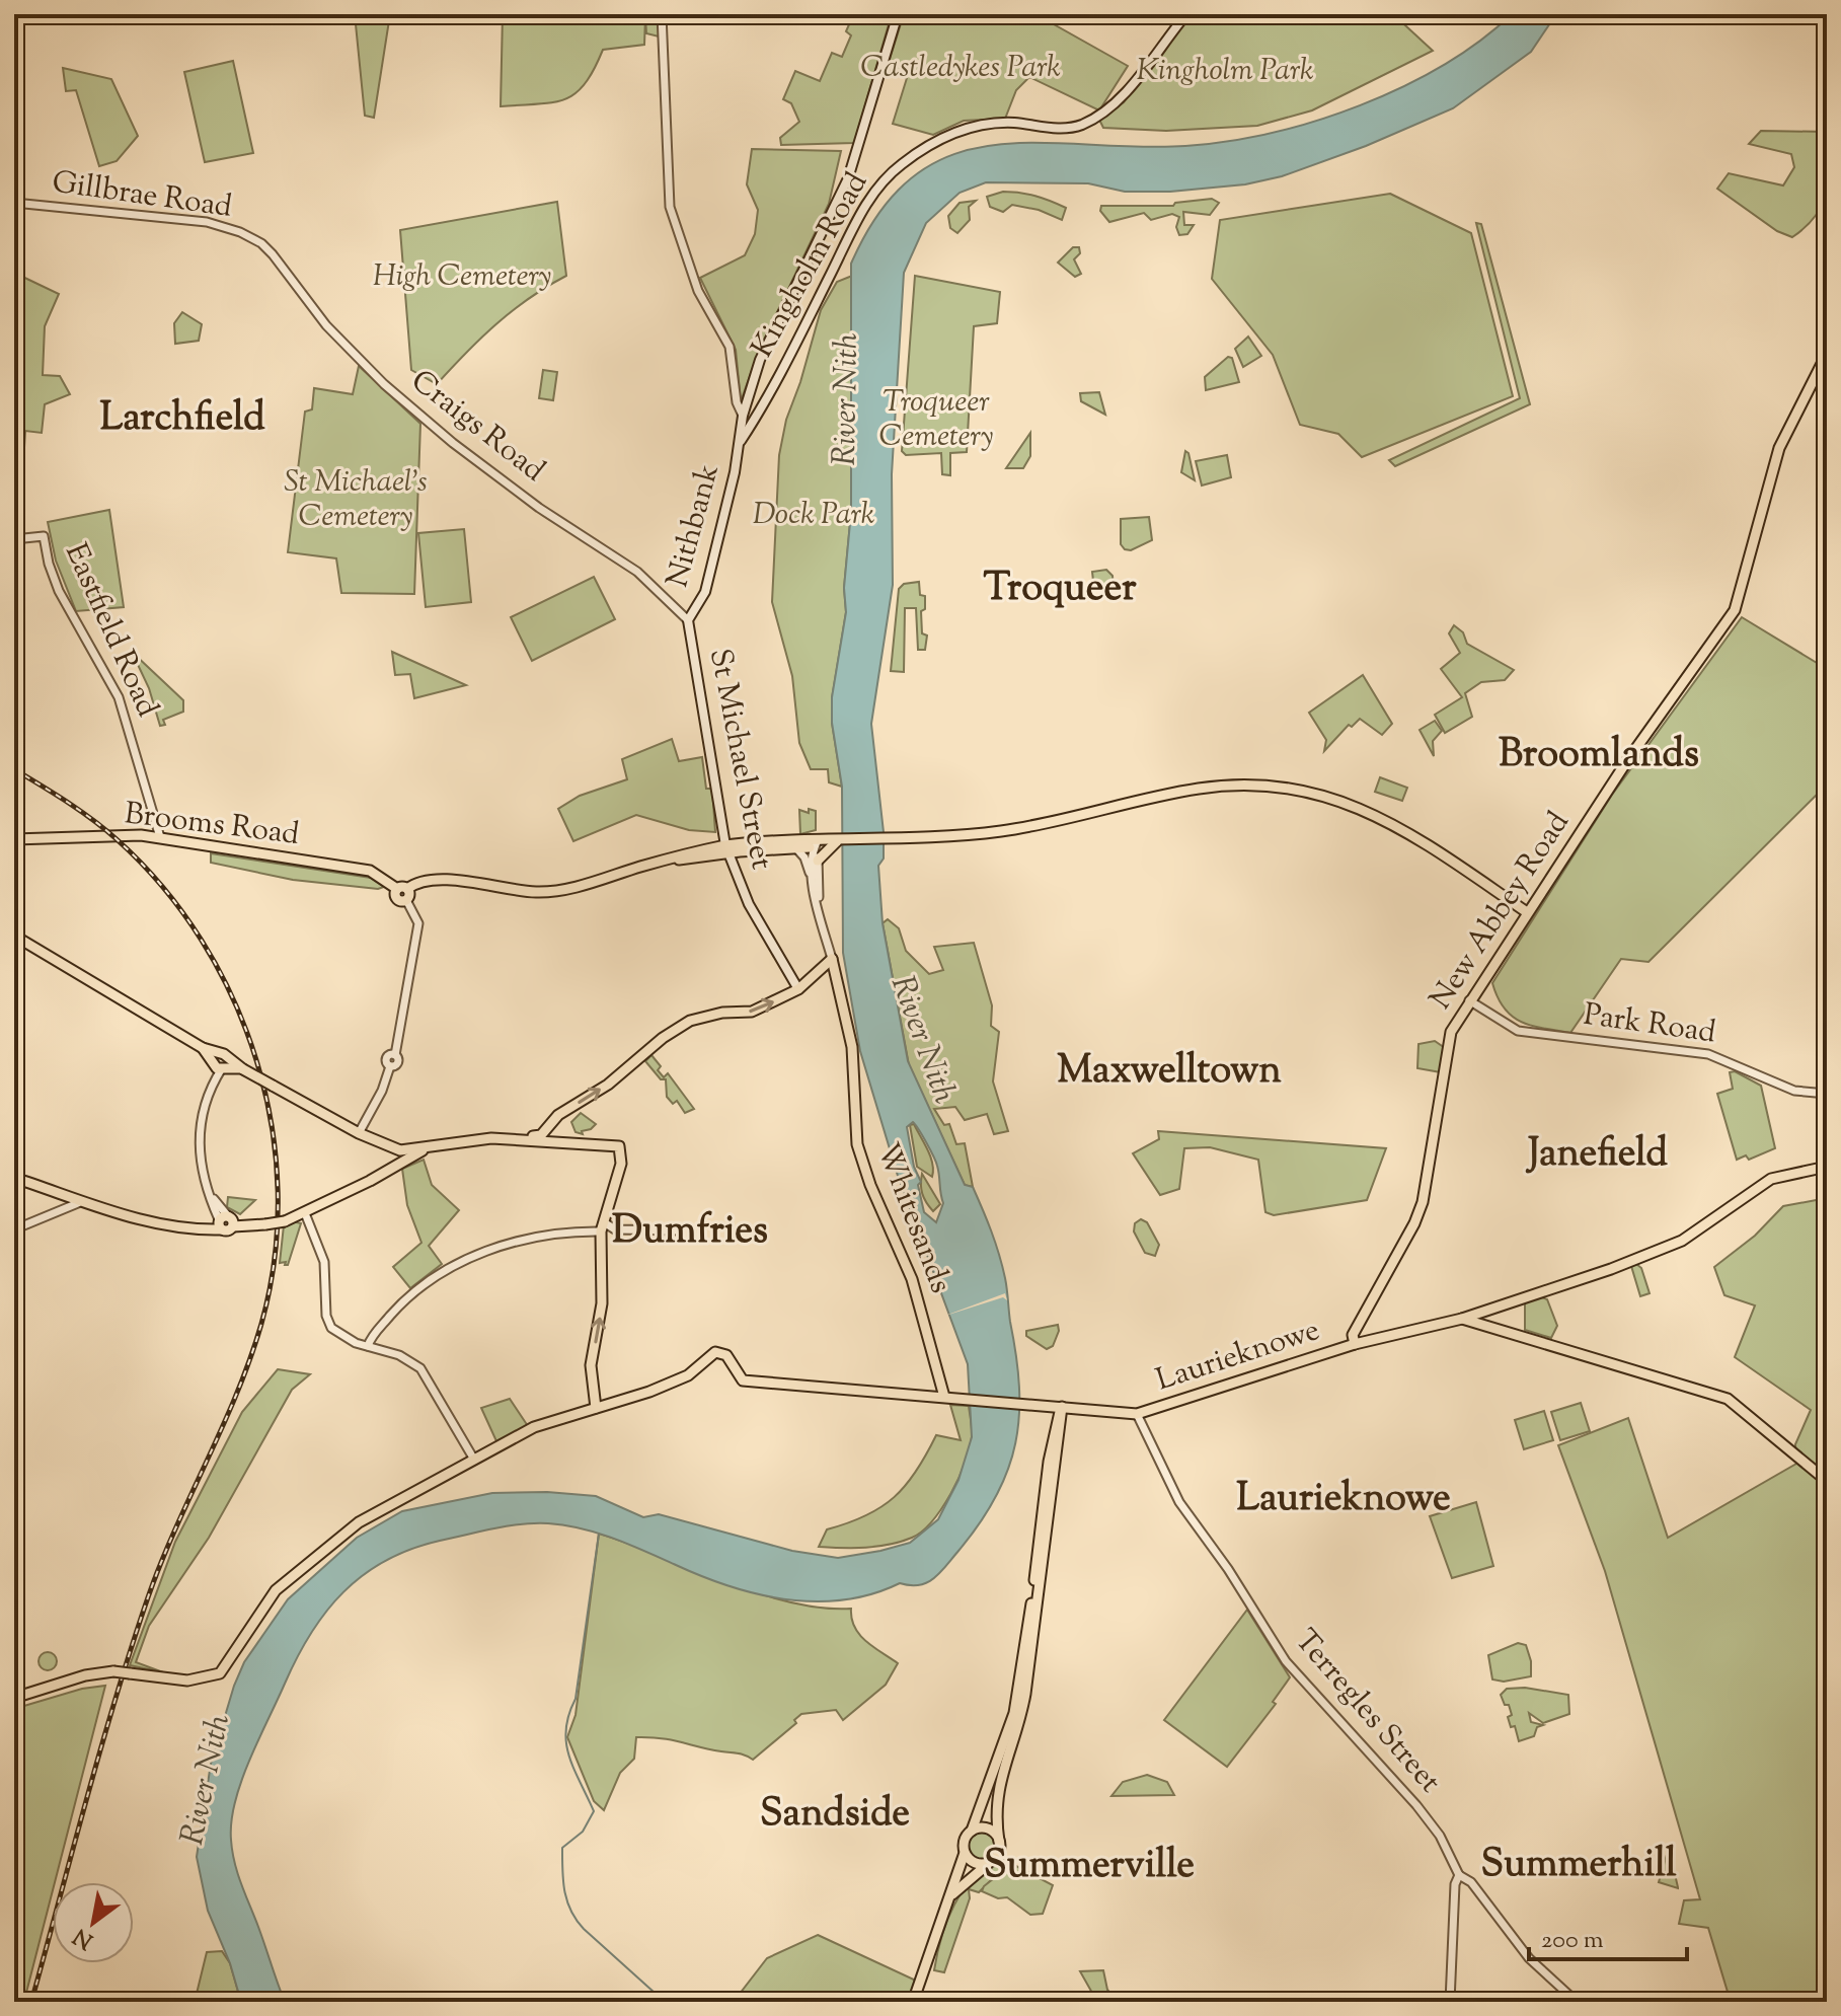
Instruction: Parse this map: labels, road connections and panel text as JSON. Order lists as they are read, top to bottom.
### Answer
{
  "streets": {
    "main road": [
      "Kingholm Road",
      "Nithbank",
      "St Michael Street",
      "Brooms Road",
      "New Abbey Road",
      "Whitesands",
      "Laurieknowe"
    ],
    "street": [
      "Gillbrae Road",
      "Craigs Road",
      "Eastfield Road",
      "Park Road",
      "Terregles Street"
    ]
  },
  "crossings": [
    ["Gillbrae Road", "Craigs Road"],
    ["Kingholm Road", "Nithbank"],
    ["Craigs Road", "Nithbank"],
    ["Craigs Road", "St Michael Street"],
    ["Nithbank", "St Michael Street"],
    ["Eastfield Road", "Brooms Road"],
    ["New Abbey Road", "Park Road"],
    ["New Abbey Road", "Laurieknowe"],
    ["Laurieknowe", "Terregles Street"]
  ],
  "districts": [
    "Larchfield",
    "Troqueer",
    "Broomlands",
    "Maxwelltown",
    "Janefield",
    "Dumfries",
    "Laurieknowe",
    "Sandside",
    "Summerhill",
    "Summerville"
  ],
  "water": ["River Nith"],
  "parks": [
    "Castledykes Park",
    "Kingholm Park",
    "High Cemetery",
    "Troqueer Cemetery",
    "St Michael's Cemetery",
    "Dock Park"
  ],
  "scale_bar": "200 m",
  "north": "bottom left"
}
